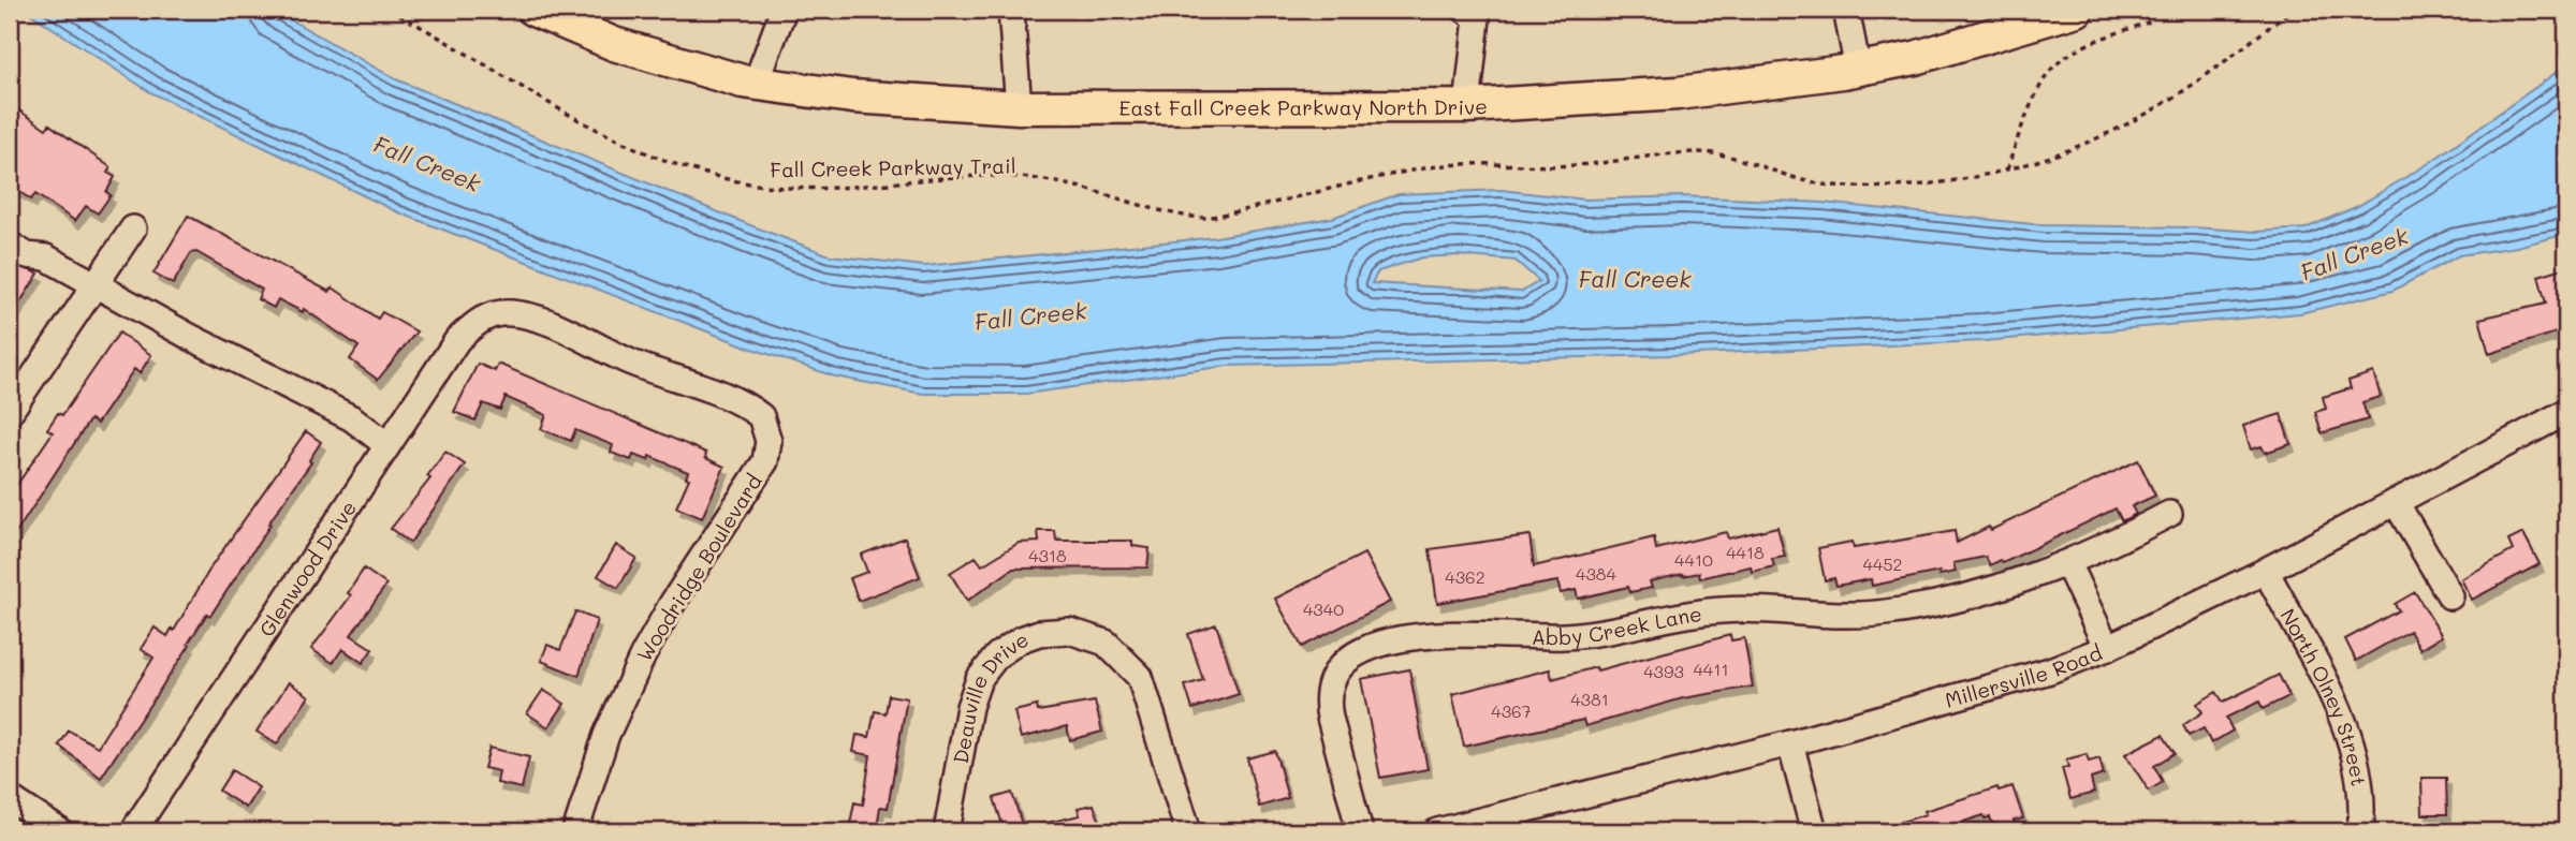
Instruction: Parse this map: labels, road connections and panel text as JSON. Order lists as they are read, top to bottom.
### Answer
{
  "streets": {
    "main road": ["East Fall Creek Parkway North Drive"],
    "street": [
      "Glenwood Drive",
      "Woodridge Boulevard",
      "Abby Creek Lane",
      "Millersville Road",
      "North Olney Street",
      "Deauville Drive"
    ],
    "path": ["Fall Creek Parkway Trail"]
  },
  "crossings": [
    ["Glenwood Drive", "Woodridge Boulevard"],
    ["Millersville Road", "North Olney Street"]
  ],
  "water": ["Fall Creek"],
  "house_numbers": [
    "4418",
    "4318",
    "4410",
    "4452",
    "4384",
    "4362",
    "4340",
    "4411",
    "4393",
    "4381",
    "4367"
  ]
}
